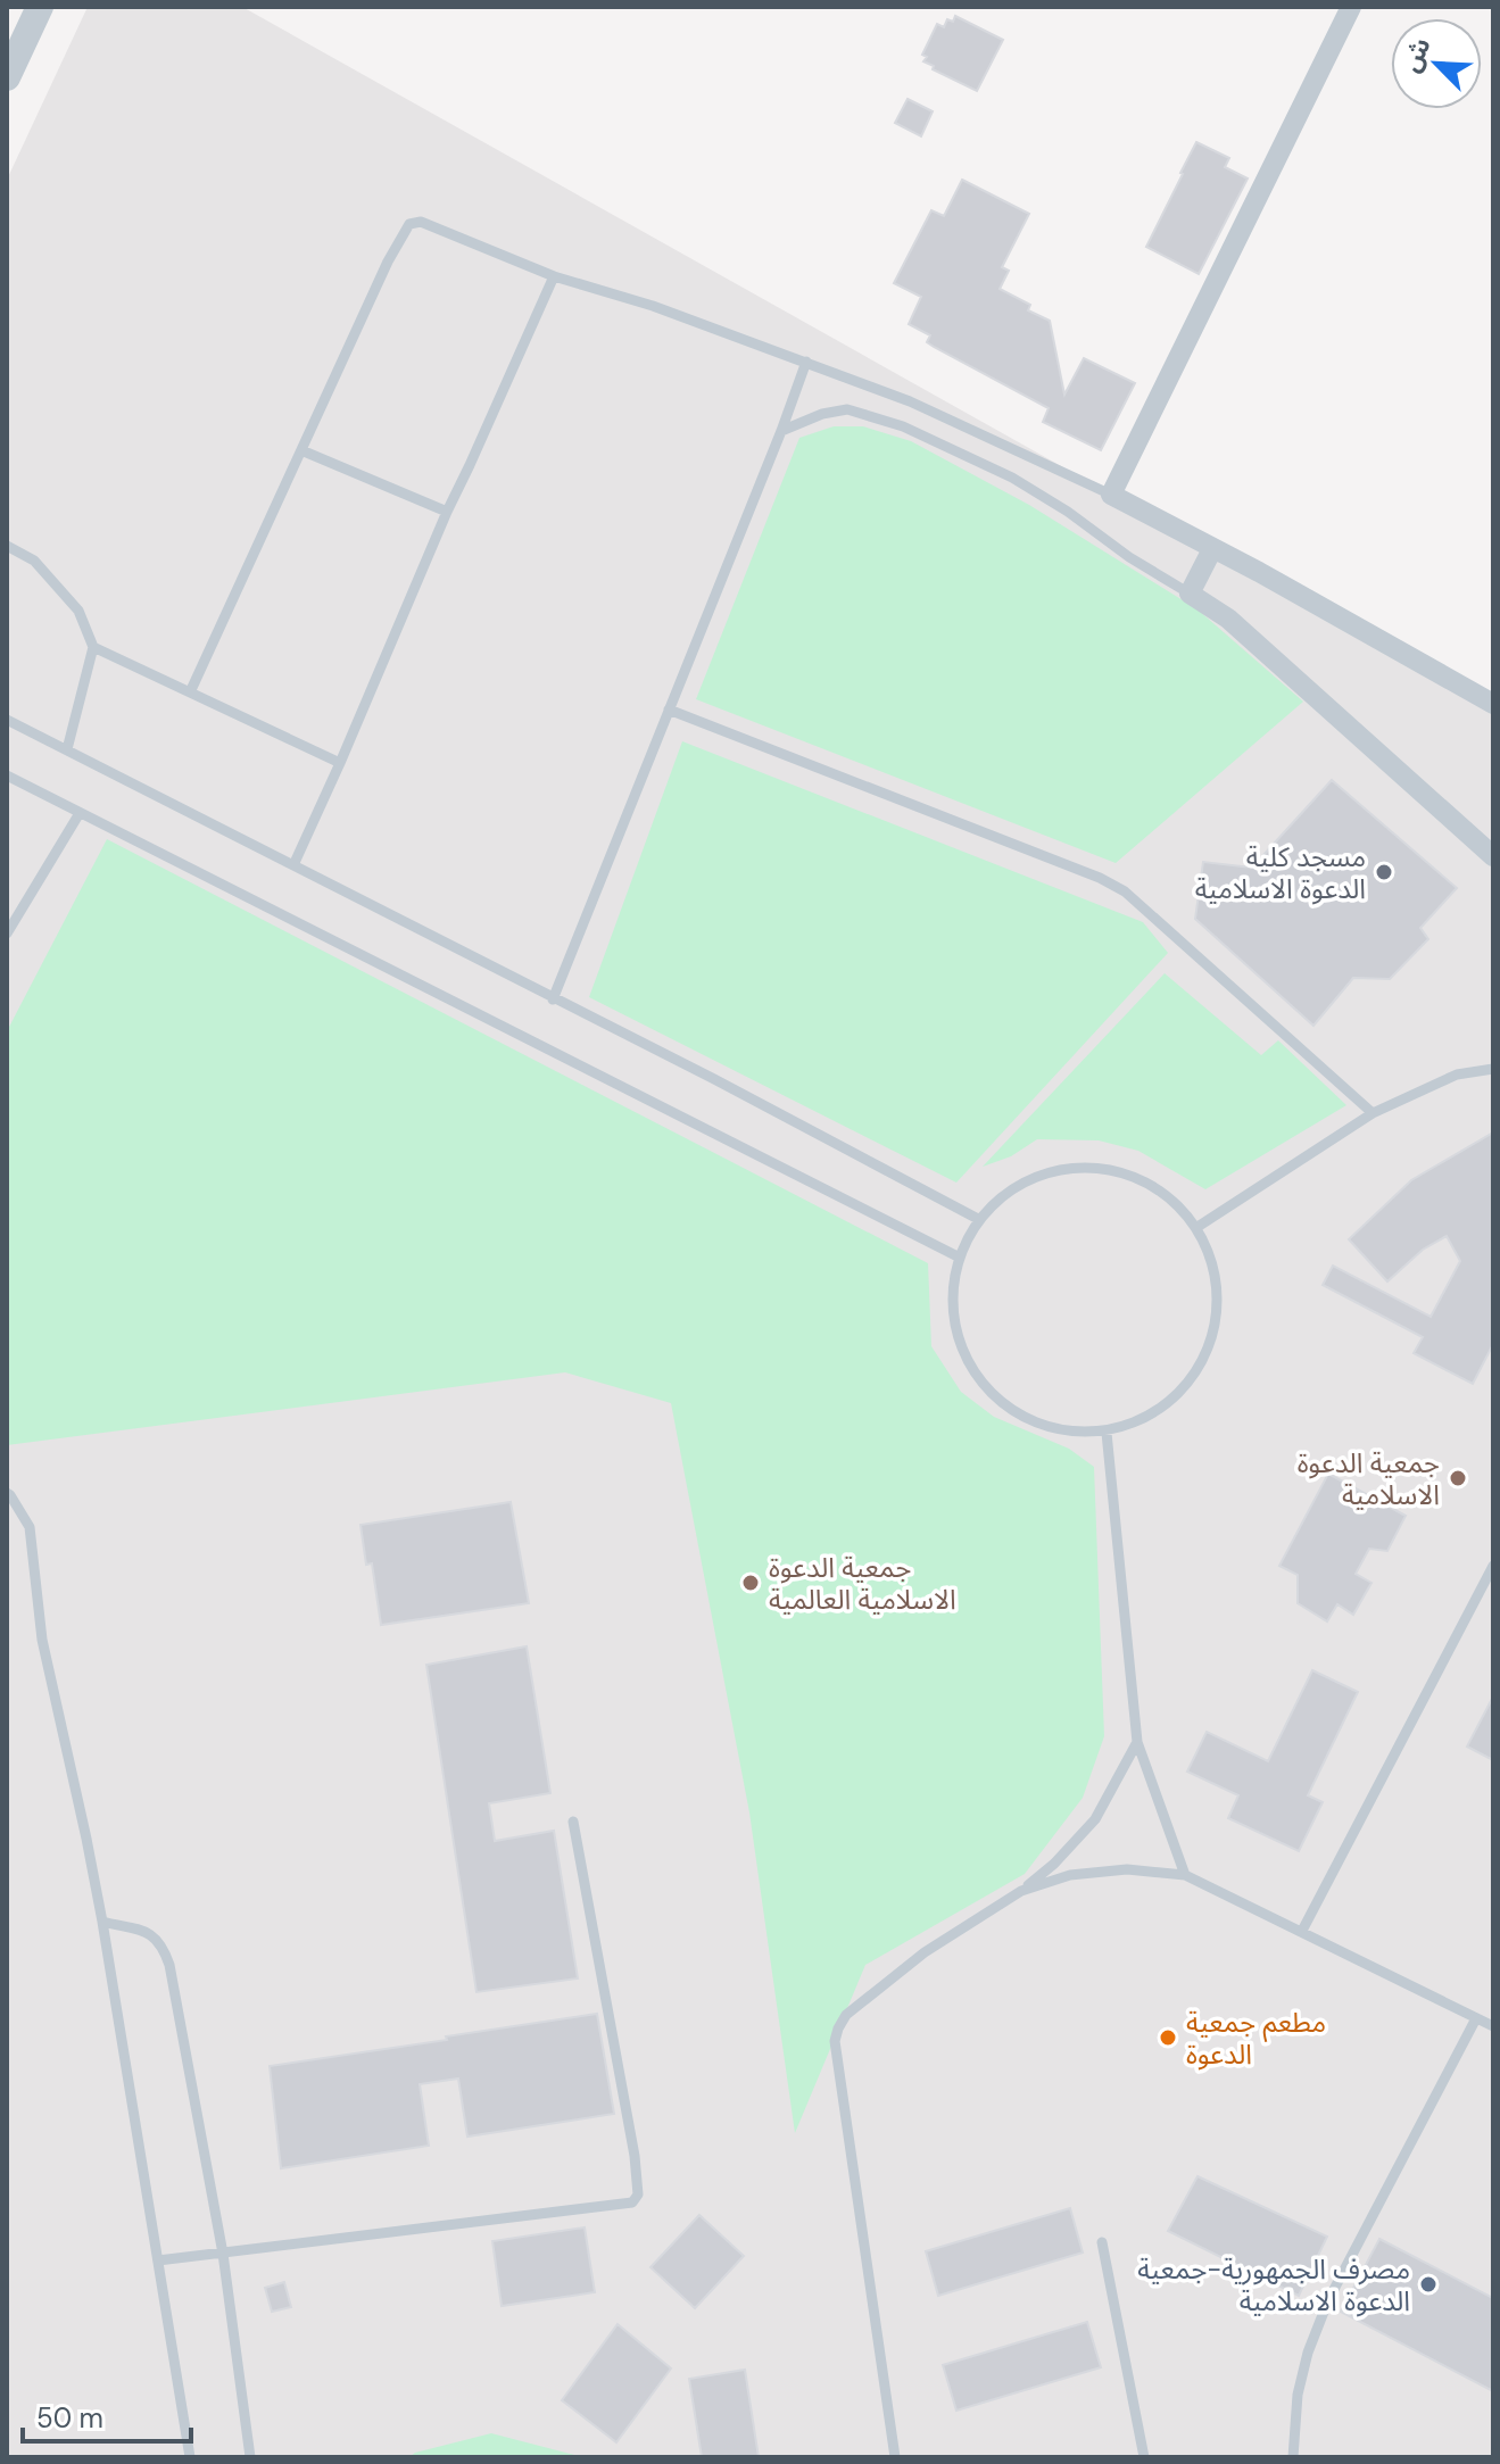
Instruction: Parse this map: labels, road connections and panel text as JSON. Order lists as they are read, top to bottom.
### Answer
{
  "places": [
    "مسجد كلية الدعوة الاسلامية",
    "جمعية الدعوة الاسلامية",
    "جمعية الدعوة الاسلامية العالمية",
    "مطعم جمعية الدعوة",
    "مصرف الجمهورية-جمعية الدعوة الاسلامية"
  ],
  "scale_bar": "50 m",
  "north": "top left"
}
